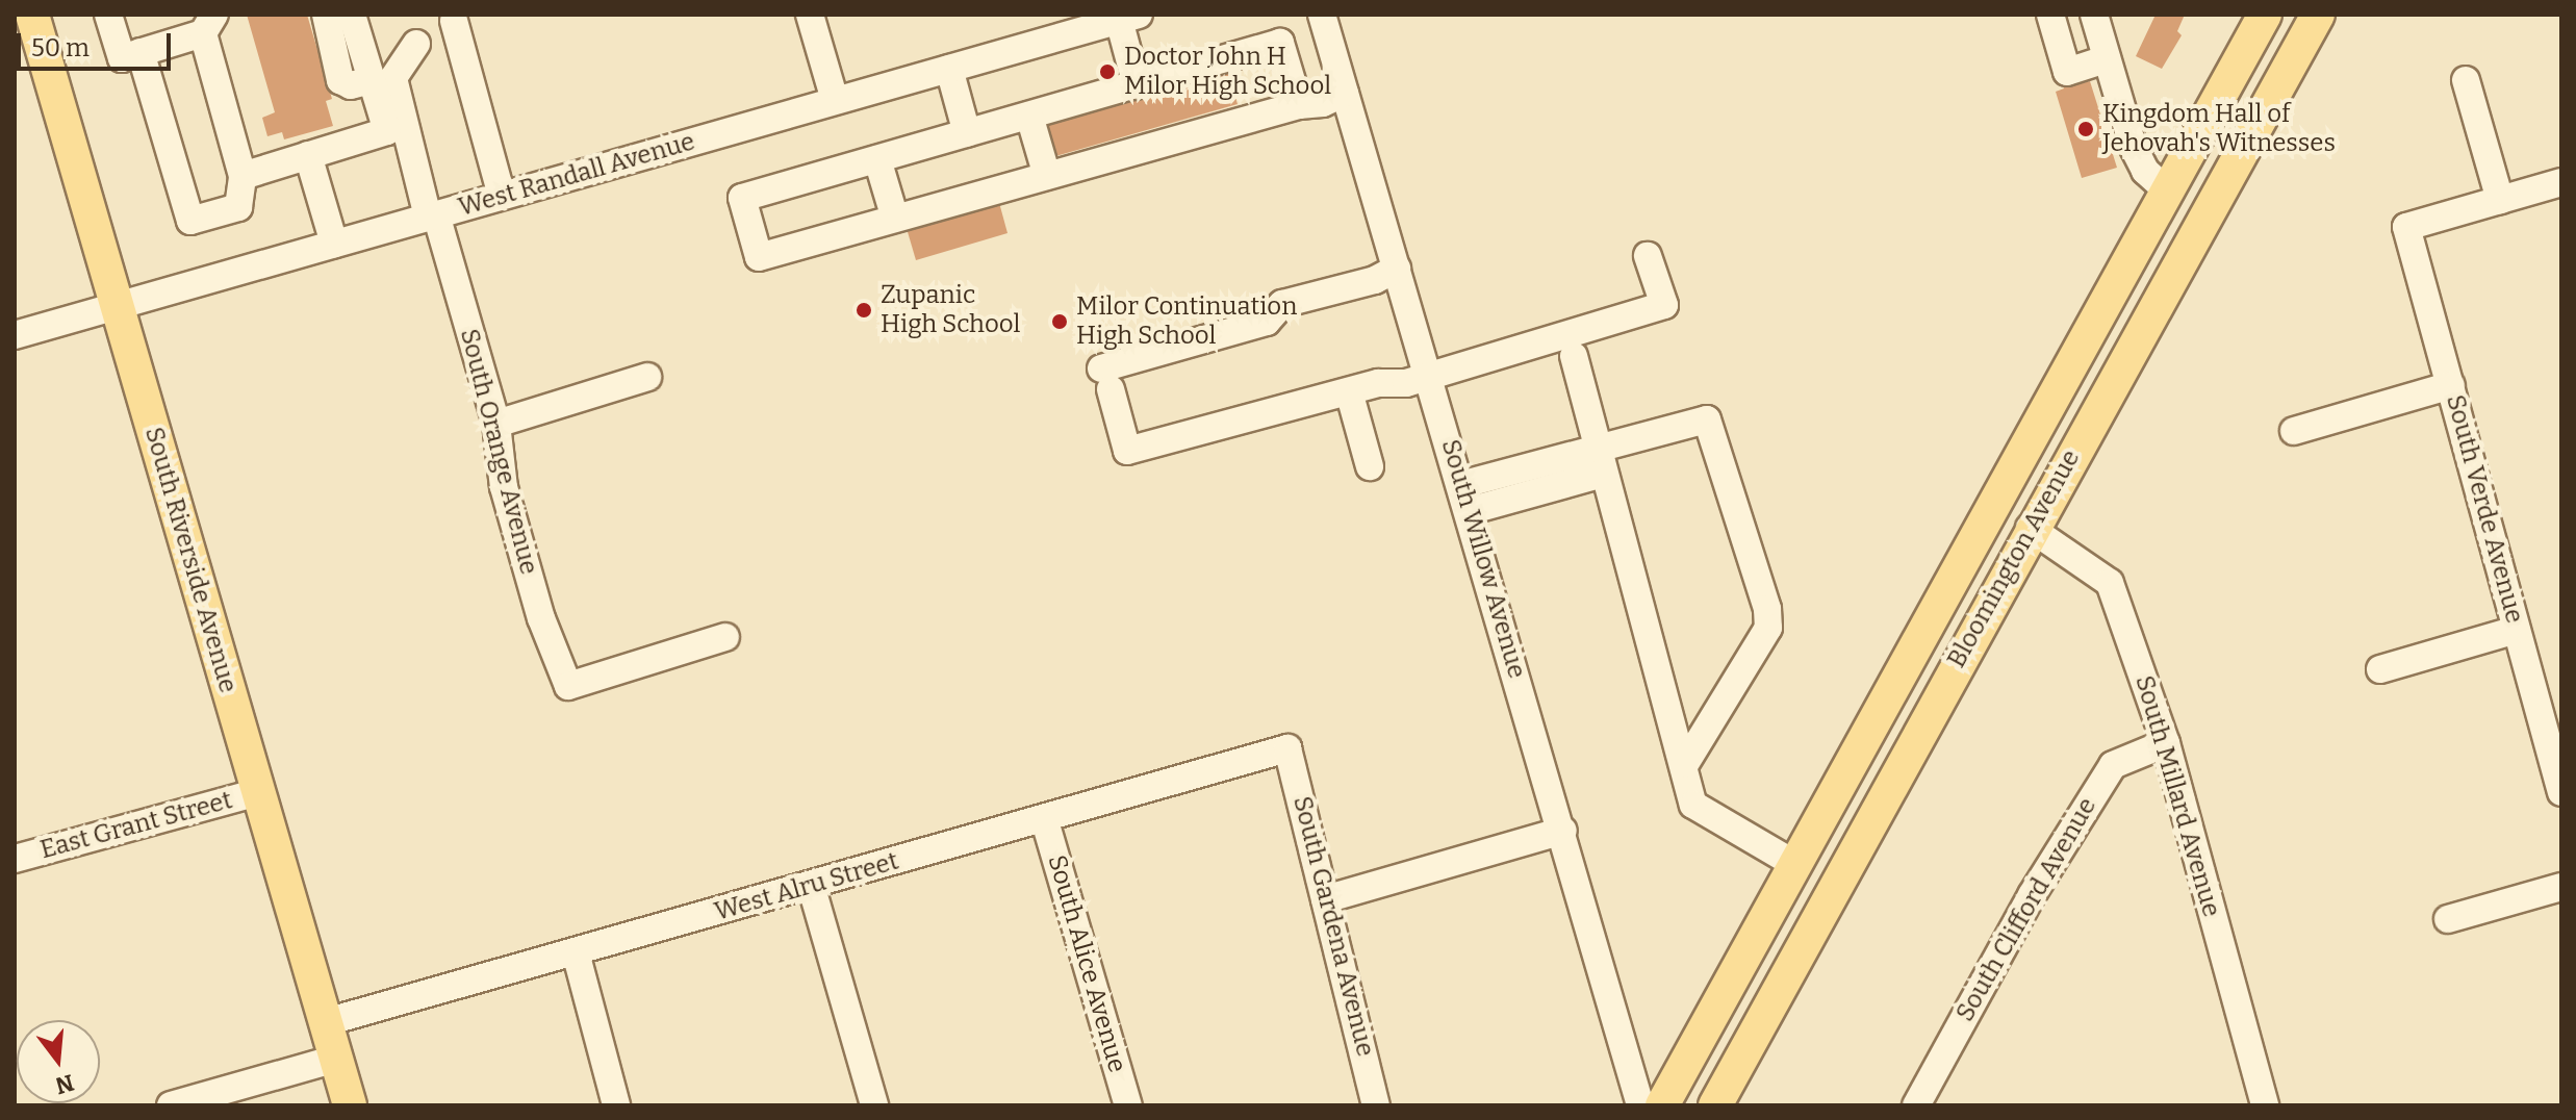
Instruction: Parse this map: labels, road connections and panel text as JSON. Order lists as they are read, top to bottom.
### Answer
{
  "streets": {
    "main road": ["Bloomington Avenue", "South Riverside Avenue"],
    "street": [
      "West Randall Avenue",
      "South Orange Avenue",
      "South Verde Avenue",
      "South Willow Avenue",
      "South Millard Avenue",
      "East Grant Street",
      "West Alru Street",
      "South Clifford Avenue",
      "South Gardena Avenue",
      "South Alice Avenue"
    ]
  },
  "crossings": [
    ["West Randall Avenue", "South Orange Avenue"],
    ["West Randall Avenue", "South Riverside Avenue"],
    ["Bloomington Avenue", "South Millard Avenue"],
    ["South Riverside Avenue", "East Grant Street"],
    ["South Riverside Avenue", "West Alru Street"],
    ["South Millard Avenue", "South Clifford Avenue"],
    ["West Alru Street", "South Gardena Avenue"],
    ["West Alru Street", "South Alice Avenue"]
  ],
  "places": [
    "Doctor John H Milor High School",
    "Kingdom Hall of Jehovah's Witnesses",
    "Zupanic High School",
    "Milor Continuation High School"
  ],
  "scale_bar": "50 m",
  "north": "bottom"
}
